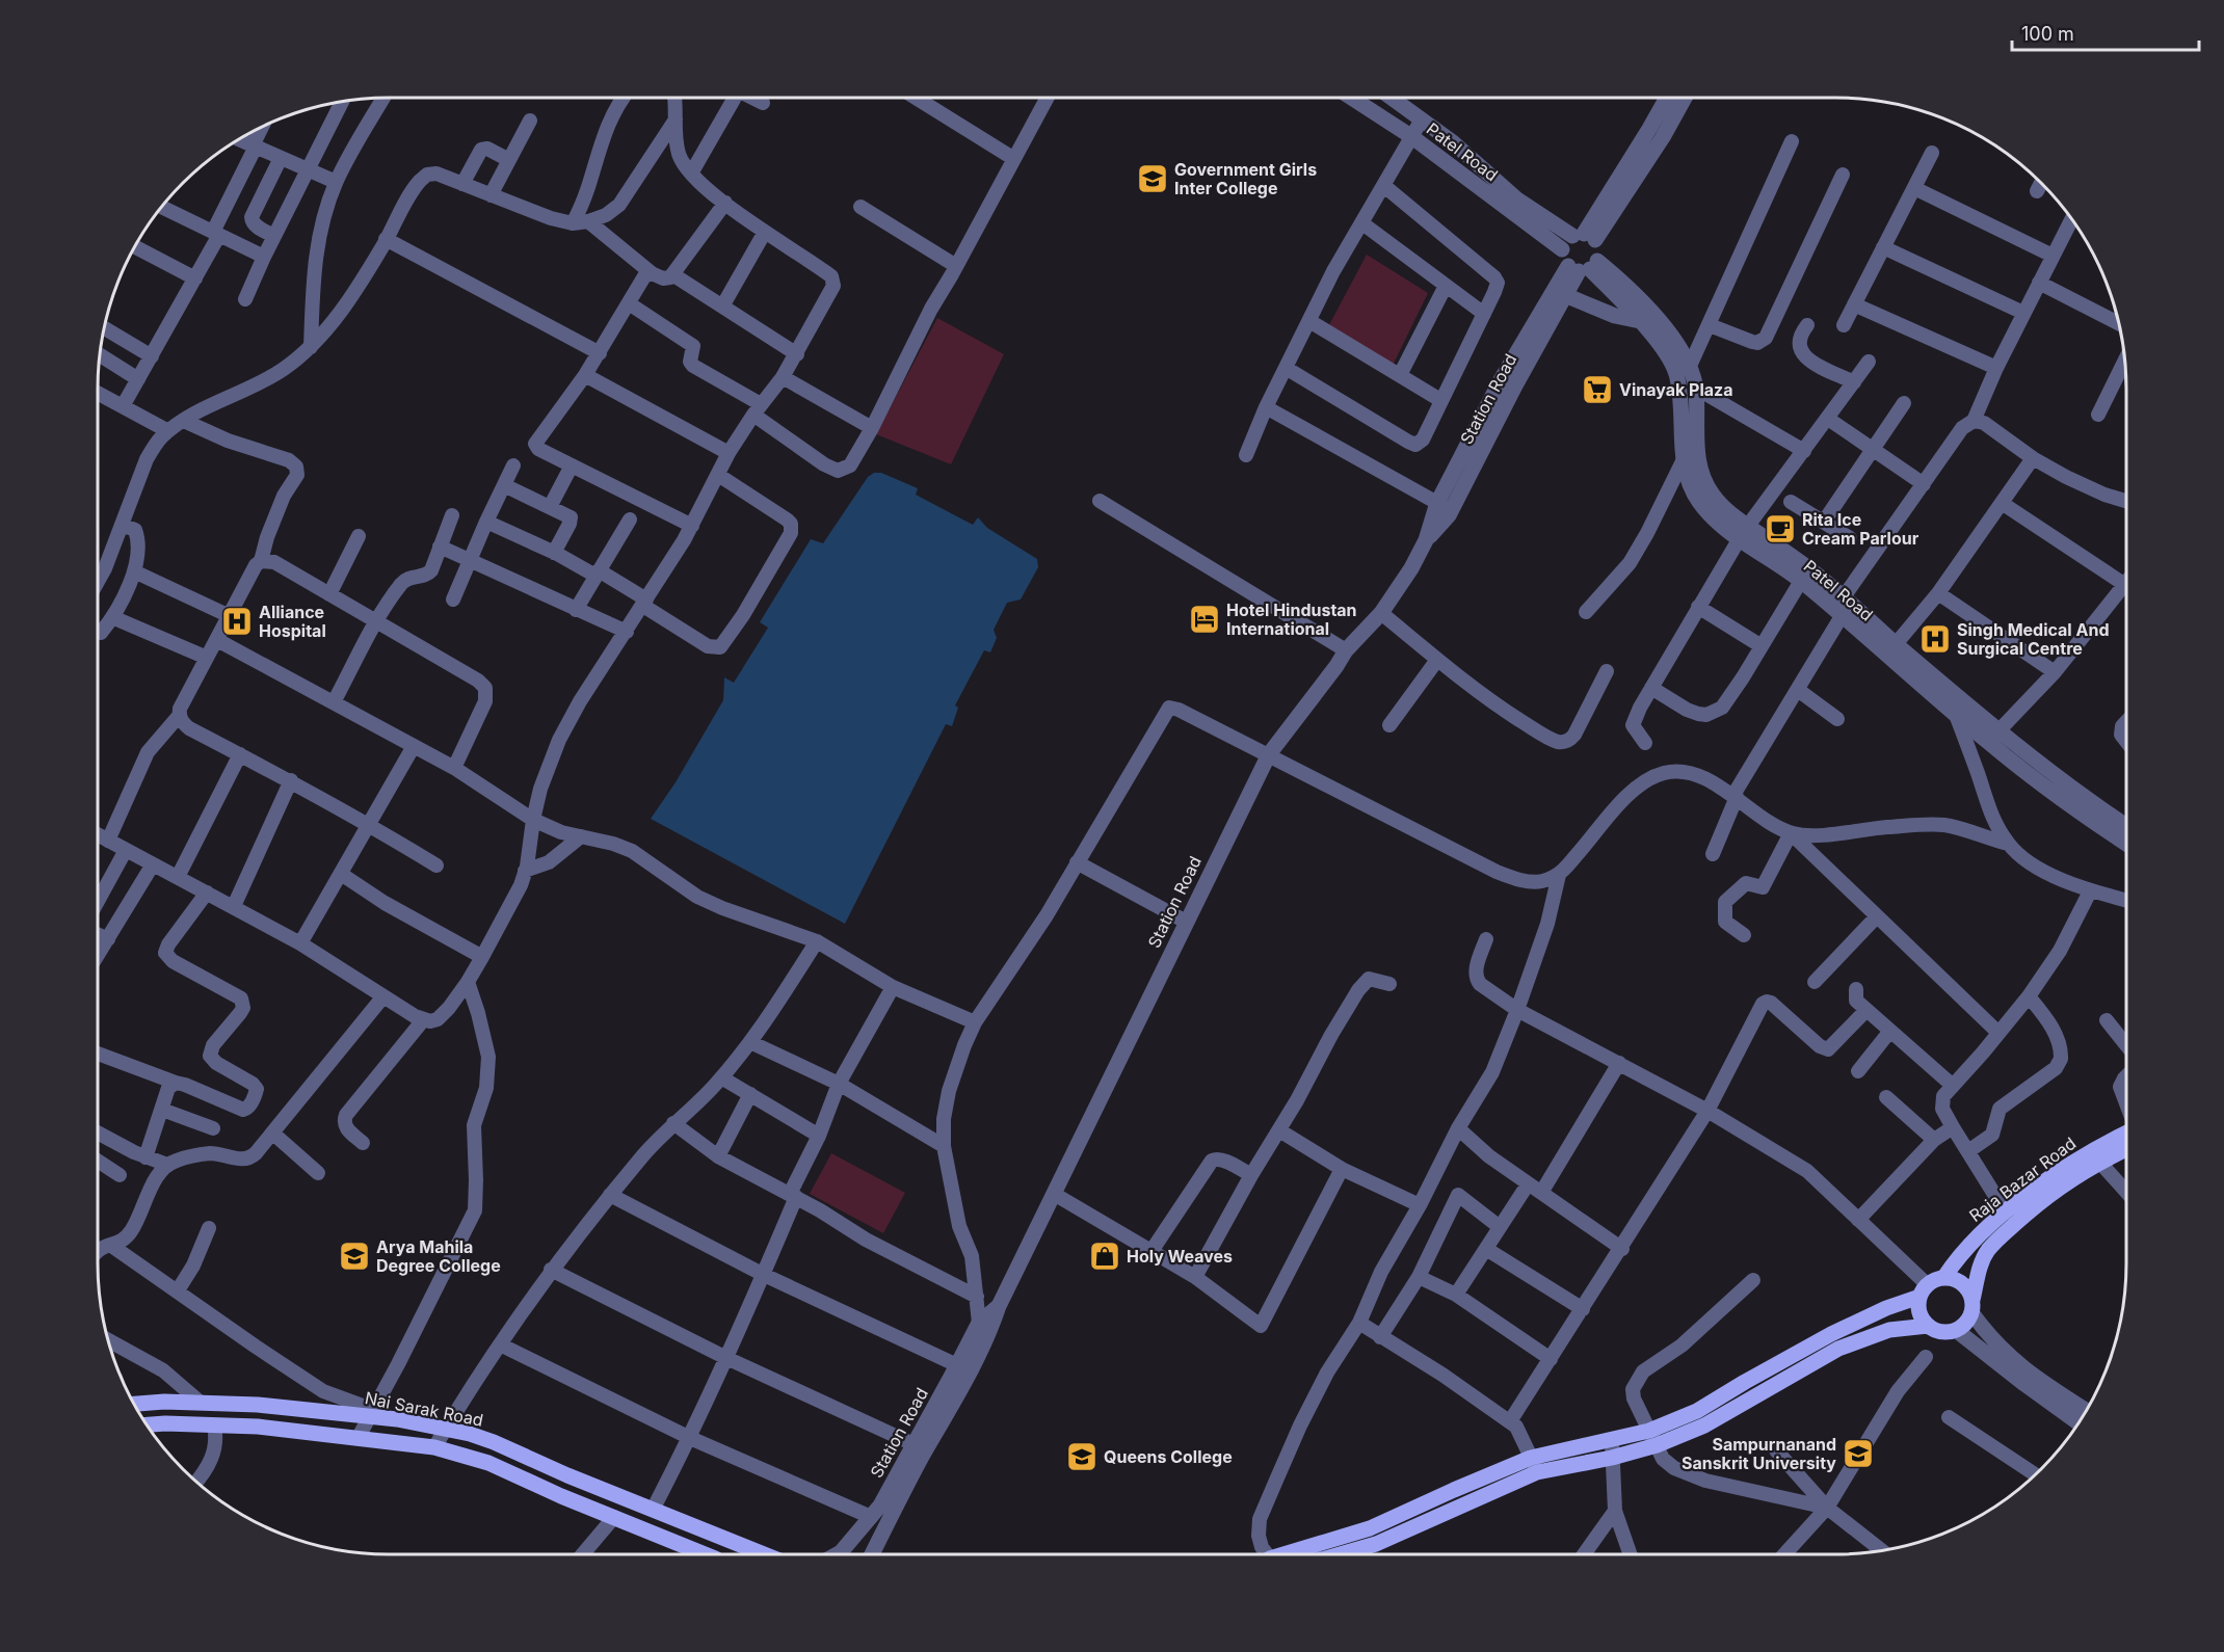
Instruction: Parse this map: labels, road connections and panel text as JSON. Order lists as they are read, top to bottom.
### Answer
{
  "streets": {
    "main road": ["Raja Bazar Road", "Nai Sarak Road"],
    "street": ["Patel Road", "Station Road"]
  },
  "crossings": [
    ["Patel Road", "Station Road"]
  ],
  "places": {
    "school or university": [
      "Government Girls Inter College",
      "Arya Mahila Degree College",
      "Sampurnanand Sanskrit University",
      "Queens College"
    ],
    "supermarket": ["Vinayak Plaza"],
    "cafe": ["Rita Ice Cream Parlour"],
    "hotel": ["Hotel Hindustan International"],
    "hospital": ["Alliance Hospital", "Singh Medical And Surgical Centre"],
    "shop": ["Holy Weaves"]
  },
  "scale_bar": "100 m"
}
